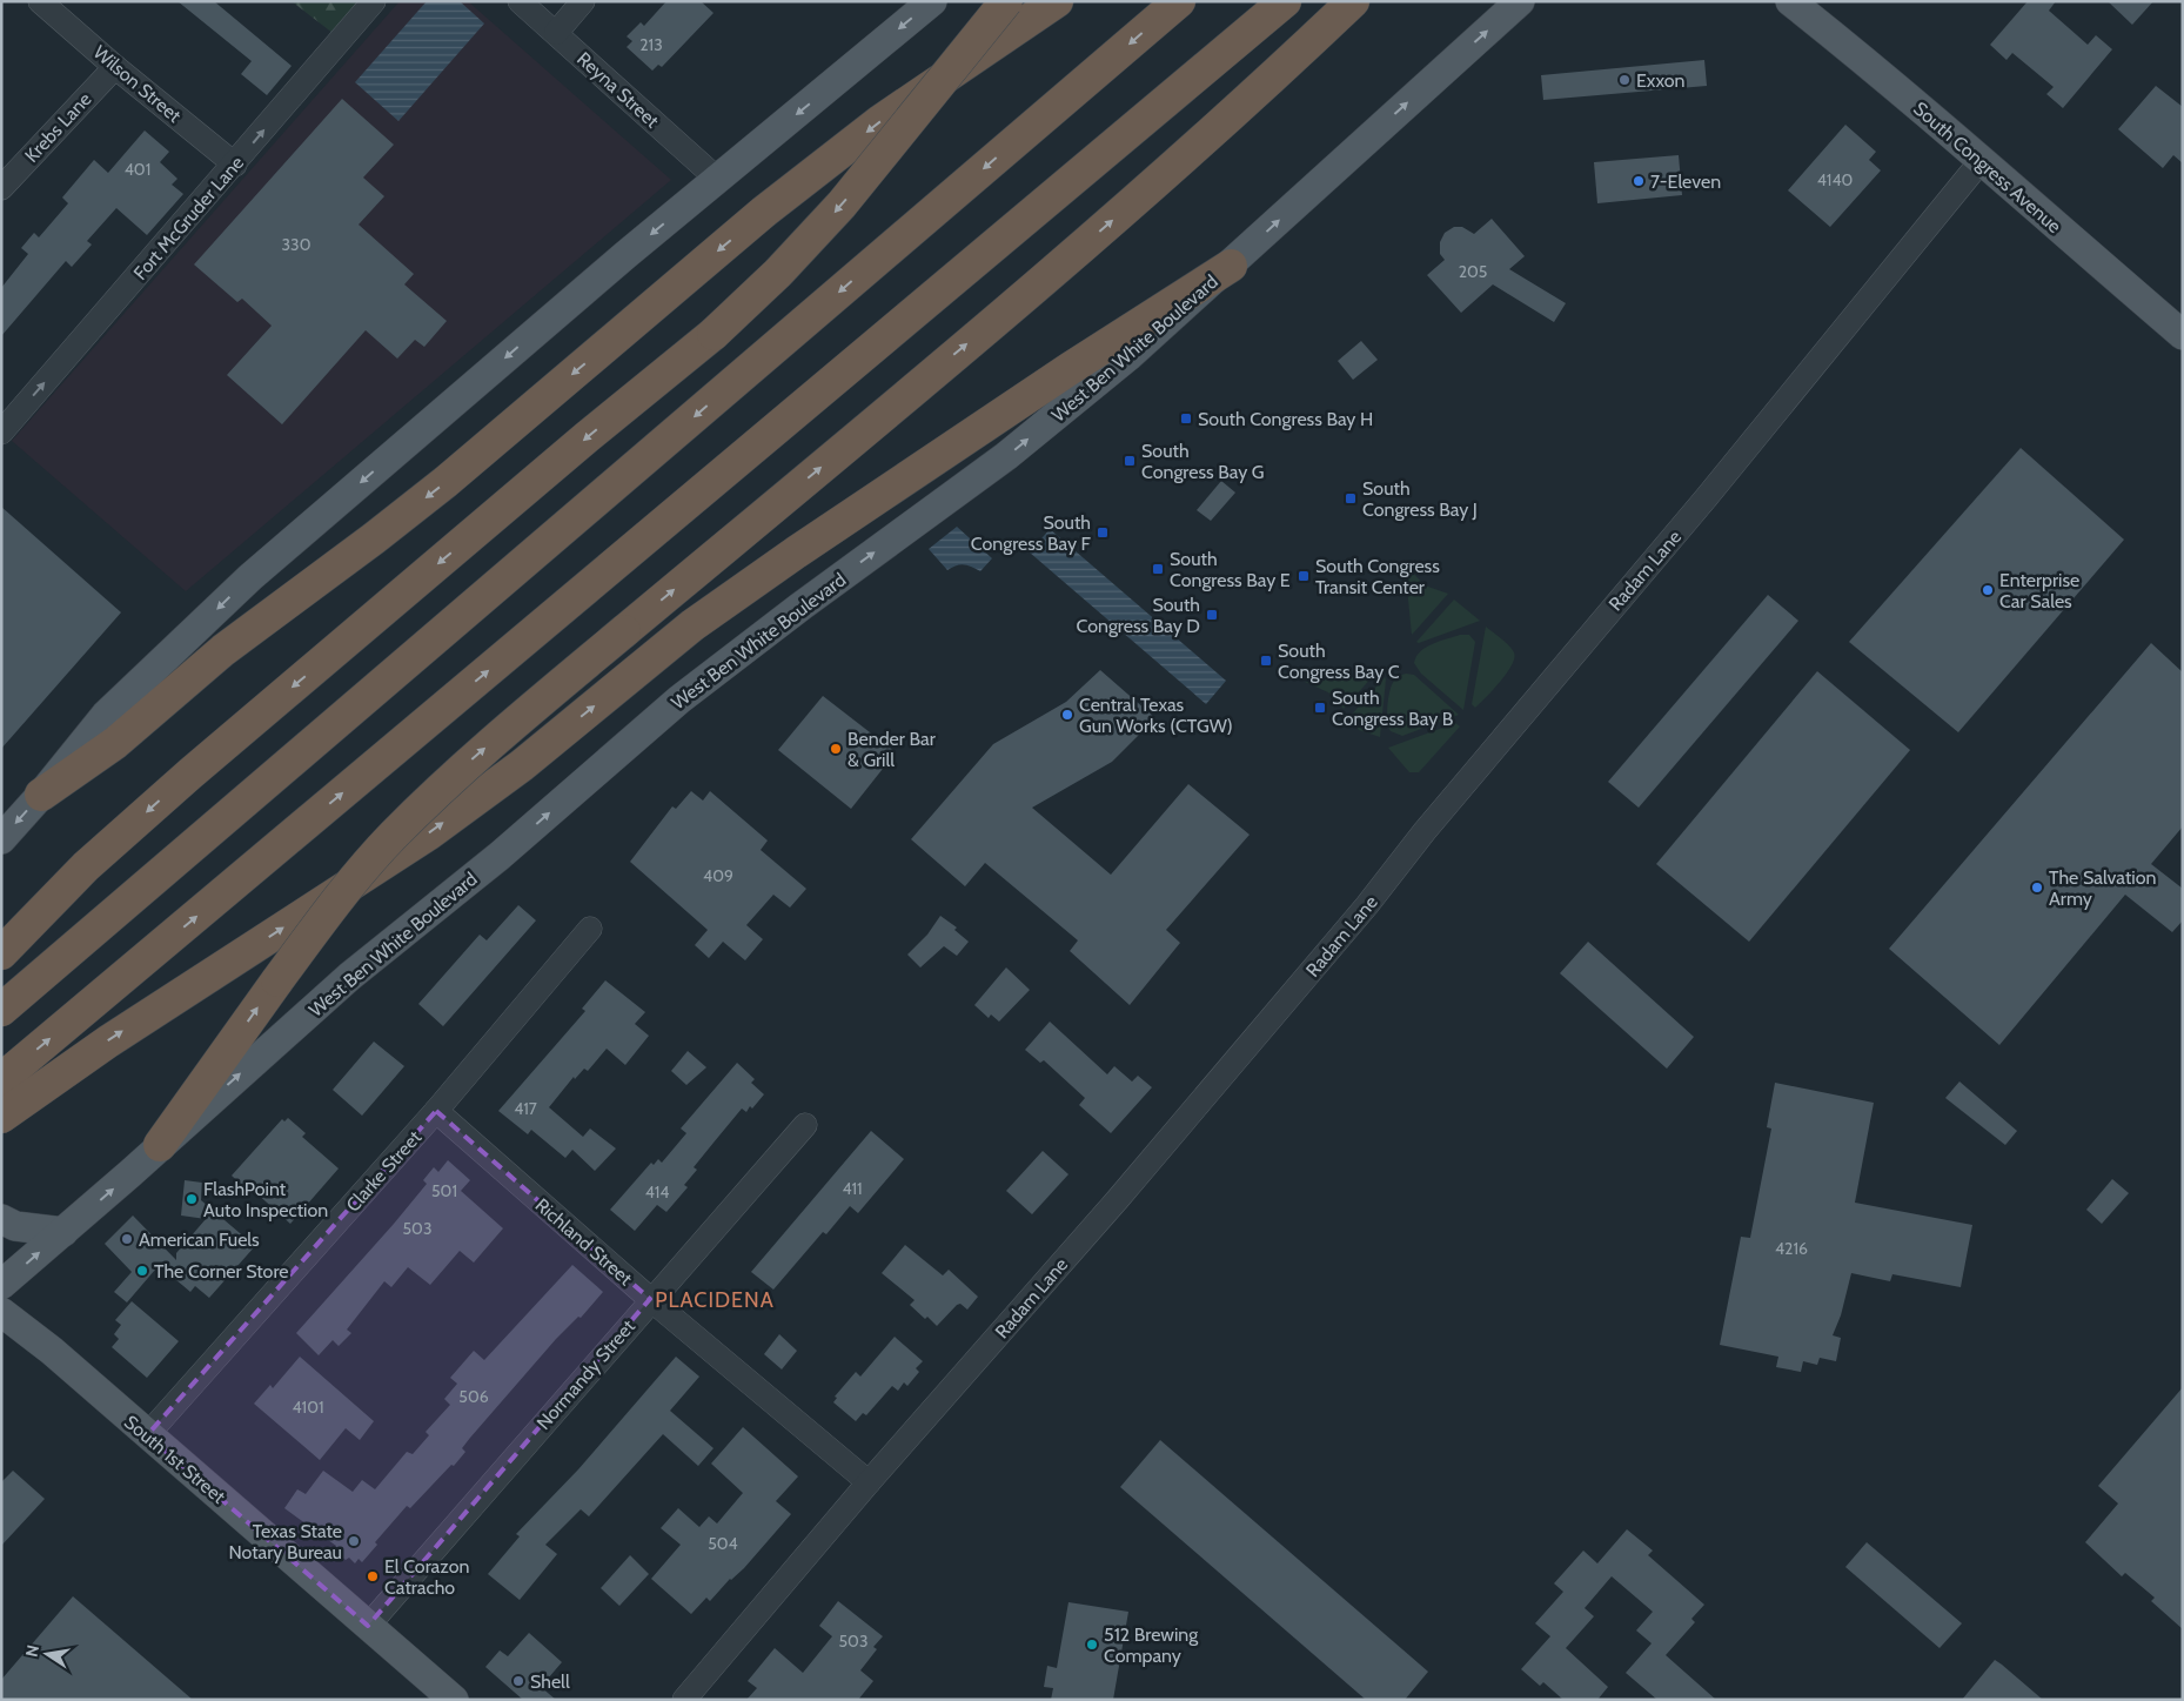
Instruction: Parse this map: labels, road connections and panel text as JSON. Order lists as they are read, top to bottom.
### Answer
{
  "streets": {
    "main road": ["South Congress Avenue", "West Ben White Boulevard", "South 1st Street"],
    "street": [
      "Wilson Street",
      "Reyna Street",
      "Krebs Lane",
      "Fort McGruder Lane",
      "Radam Lane",
      "Clarke Street",
      "Richland Street",
      "Normandy Street"
    ]
  },
  "crossings": [
    ["Wilson Street", "Krebs Lane"],
    ["Wilson Street", "Fort McGruder Lane"],
    ["South Congress Avenue", "Radam Lane"],
    ["Radam Lane", "Richland Street"],
    ["Clarke Street", "Richland Street"],
    ["Clarke Street", "South 1st Street"],
    ["Richland Street", "Normandy Street"],
    ["Normandy Street", "South 1st Street"]
  ],
  "one_way": ["Fort McGruder Lane", "West Ben White Boulevard"],
  "districts": ["PLACIDENA"],
  "places": {
    "other": [
      "Exxon",
      "7-Eleven",
      "Enterprise Car Sales",
      "Central Texas Gun Works (CTGW)",
      "Bender Bar & Grill",
      "The Salvation Army",
      "FlashPoint Auto Inspection",
      "American Fuels",
      "The Corner Store",
      "Texas State Notary Bureau",
      "El Corazon Catracho",
      "512 Brewing Company",
      "Shell"
    ],
    "transit": [
      "South Congress Bay H",
      "South Congress Bay G",
      "South Congress Bay J",
      "South Congress Bay F",
      "South Congress Bay E",
      "South Congress Transit Center",
      "South Congress Bay D",
      "South Congress Bay C",
      "South Congress Bay B"
    ]
  },
  "house_numbers": [
    "213",
    "401",
    "4140",
    "330",
    "205",
    "409",
    "417",
    "411",
    "501",
    "414",
    "503",
    "4216",
    "506",
    "4101",
    "504",
    "503"
  ],
  "north": "left"
}
